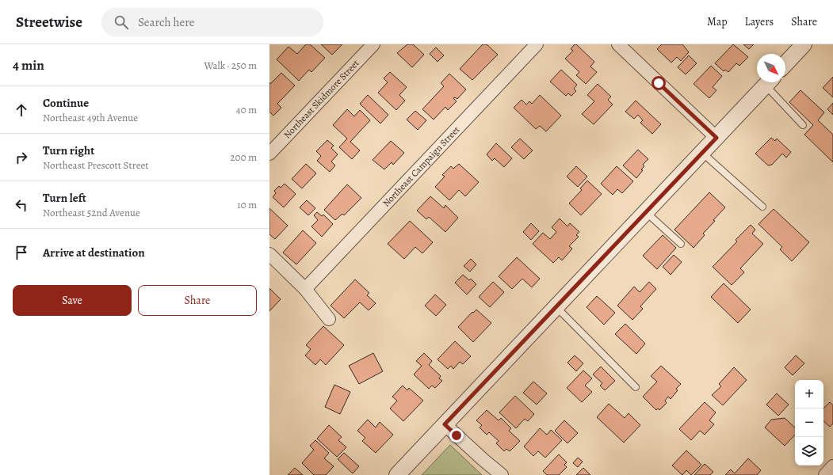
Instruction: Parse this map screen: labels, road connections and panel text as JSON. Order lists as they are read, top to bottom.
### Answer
{
  "streets": {
    "street": ["Northeast Skidmore Street", "Northeast Campaign Street"]
  },
  "north": "bottom right",
  "page": {
    "header": "Streetwise",
    "search": "Search here",
    "nav": ["Map", "Layers", "Share"],
    "heading": ["4 min", "Walk · 250 m"],
    "list": [
      ["Continue", "Northeast 49th Avenue", "40 m"],
      ["Turn right", "Northeast Prescott Street", "200 m"],
      ["Turn left", "Northeast 52nd Avenue", "10 m"],
      "Arrive at destination"
    ],
    "buttons": ["Save", "Share"],
    "map_buttons": ["+", "−"]
  }
}
